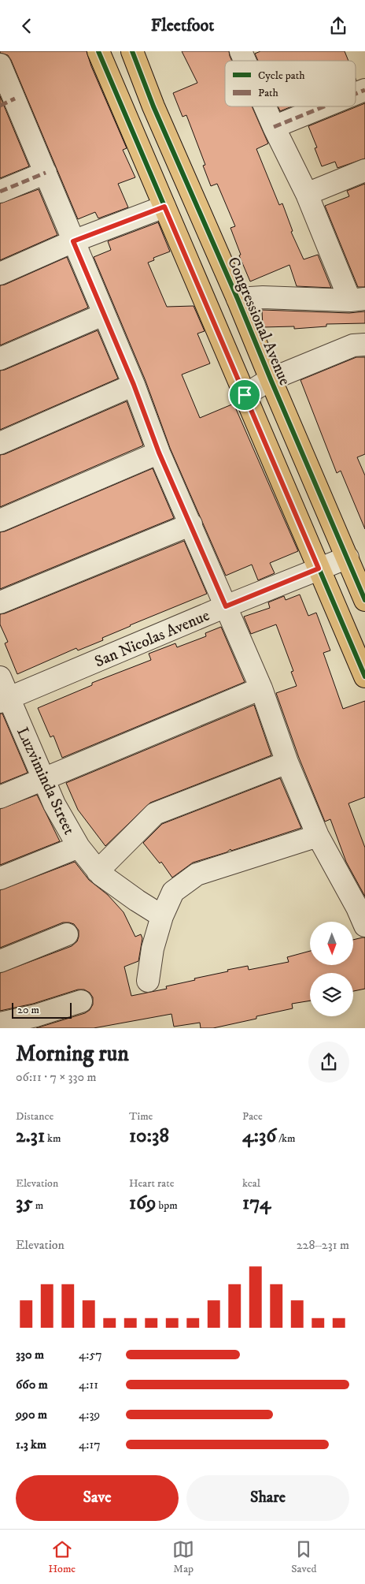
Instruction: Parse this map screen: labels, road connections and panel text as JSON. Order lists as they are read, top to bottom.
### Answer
{
  "streets": {
    "main road": ["Congressional Avenue"],
    "street": ["San Nicolas Avenue", "Luzviminda Street"]
  },
  "crossings": [
    ["Congressional Avenue", "San Nicolas Avenue"],
    ["San Nicolas Avenue", "Luzviminda Street"]
  ],
  "legend": ["Cycle path", "Path"],
  "scale_bar": "20 m",
  "north": "bottom",
  "page": {
    "header": "Fleetfoot",
    "scale": "20 m",
    "heading": ["Morning run", "06:11 · 7 × 330 m"],
    "stats": [
      ["Distance", "2.31 km"],
      ["Time", "10:38"],
      ["Pace", "4:36 /km"],
      ["Elevation", "35 m"],
      ["Heart rate", "169 bpm"],
      ["kcal", "174"]
    ],
    "chart": ["Elevation", "228–231 m"],
    "list": [
      {
        "name": "330 m",
        "note": "4:57"
      },
      {
        "name": "660 m",
        "note": "4:11"
      },
      {
        "name": "990 m",
        "note": "4:39"
      },
      {
        "name": "1.3 km",
        "note": "4:17"
      }
    ],
    "buttons": ["Save", "Share"],
    "tabs": ["Home", "Map", "Saved"]
  }
}
